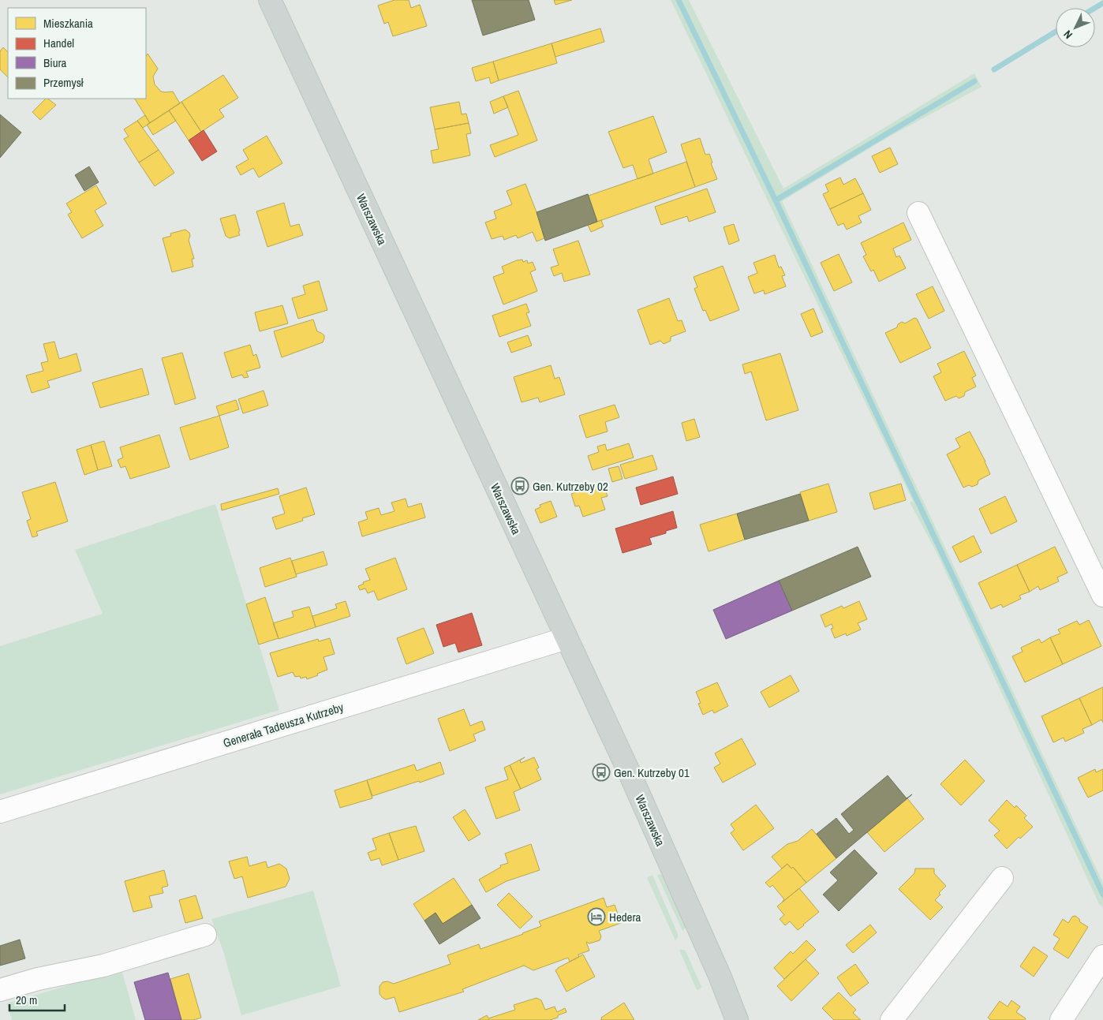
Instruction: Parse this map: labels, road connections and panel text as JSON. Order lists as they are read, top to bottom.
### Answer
{
  "streets": {
    "main road": ["Warszawska"],
    "street": ["Generała Tadeusza Kutrzeby"]
  },
  "crossings": [
    ["Warszawska", "Generała Tadeusza Kutrzeby"]
  ],
  "places": {
    "bus stop": ["Gen. Kutrzeby 02", "Gen. Kutrzeby 01"],
    "hotel": ["Hedera"]
  },
  "legend": [
    "Mieszkania",
    "Handel",
    "Biura",
    "Przemysł"
  ],
  "scale_bar": "20 m",
  "north": "bottom left"
}
